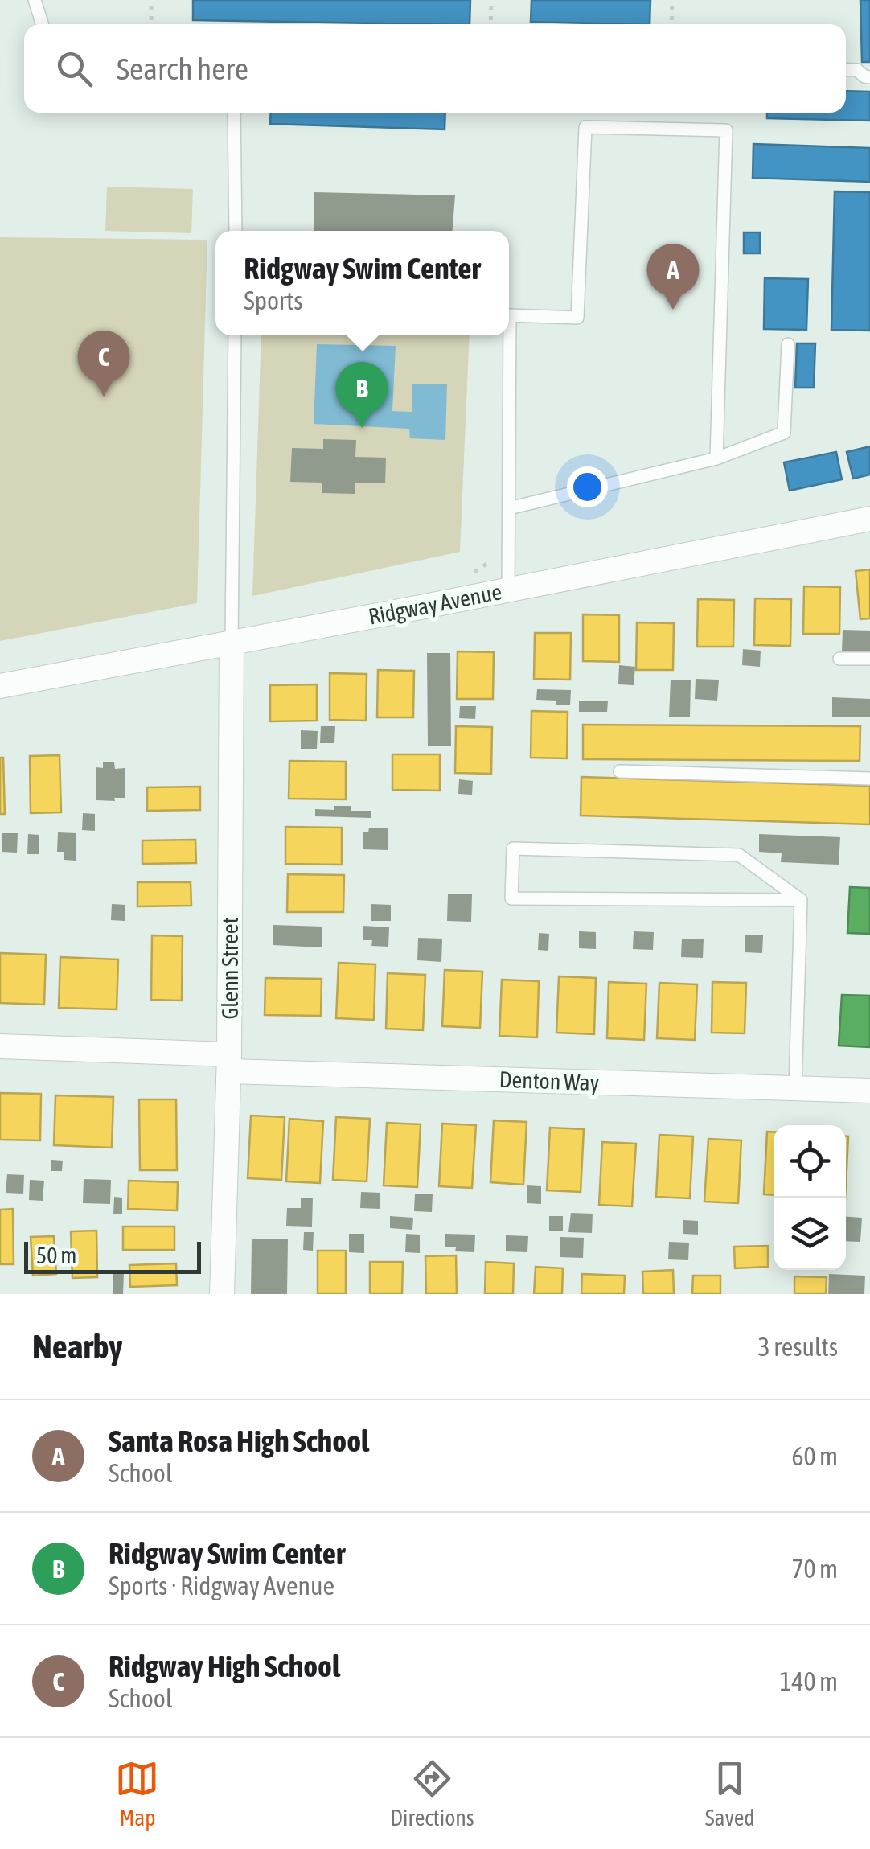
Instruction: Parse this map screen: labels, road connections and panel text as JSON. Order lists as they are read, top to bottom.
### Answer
{
  "streets": {
    "street": ["Ridgway Avenue", "Glenn Street", "Denton Way"]
  },
  "crossings": [
    ["Ridgway Avenue", "Glenn Street"],
    ["Glenn Street", "Denton Way"]
  ],
  "scale_bar": "50 m",
  "page": {
    "search": "Search here",
    "popup": ["Ridgway Swim Center", "Sports"],
    "pins": ["A", "C", "B"],
    "scale": "50 m",
    "heading": ["Nearby", "3 results"],
    "list": [
      {
        "mark": "A",
        "name": "Santa Rosa High School",
        "note": "School",
        "value": "60 m"
      },
      {
        "mark": "B",
        "name": "Ridgway Swim Center",
        "note": "Sports · Ridgway Avenue",
        "value": "70 m"
      },
      {
        "mark": "C",
        "name": "Ridgway High School",
        "note": "School",
        "value": "140 m"
      }
    ],
    "nav": ["Map", "Directions", "Saved"]
  }
}
